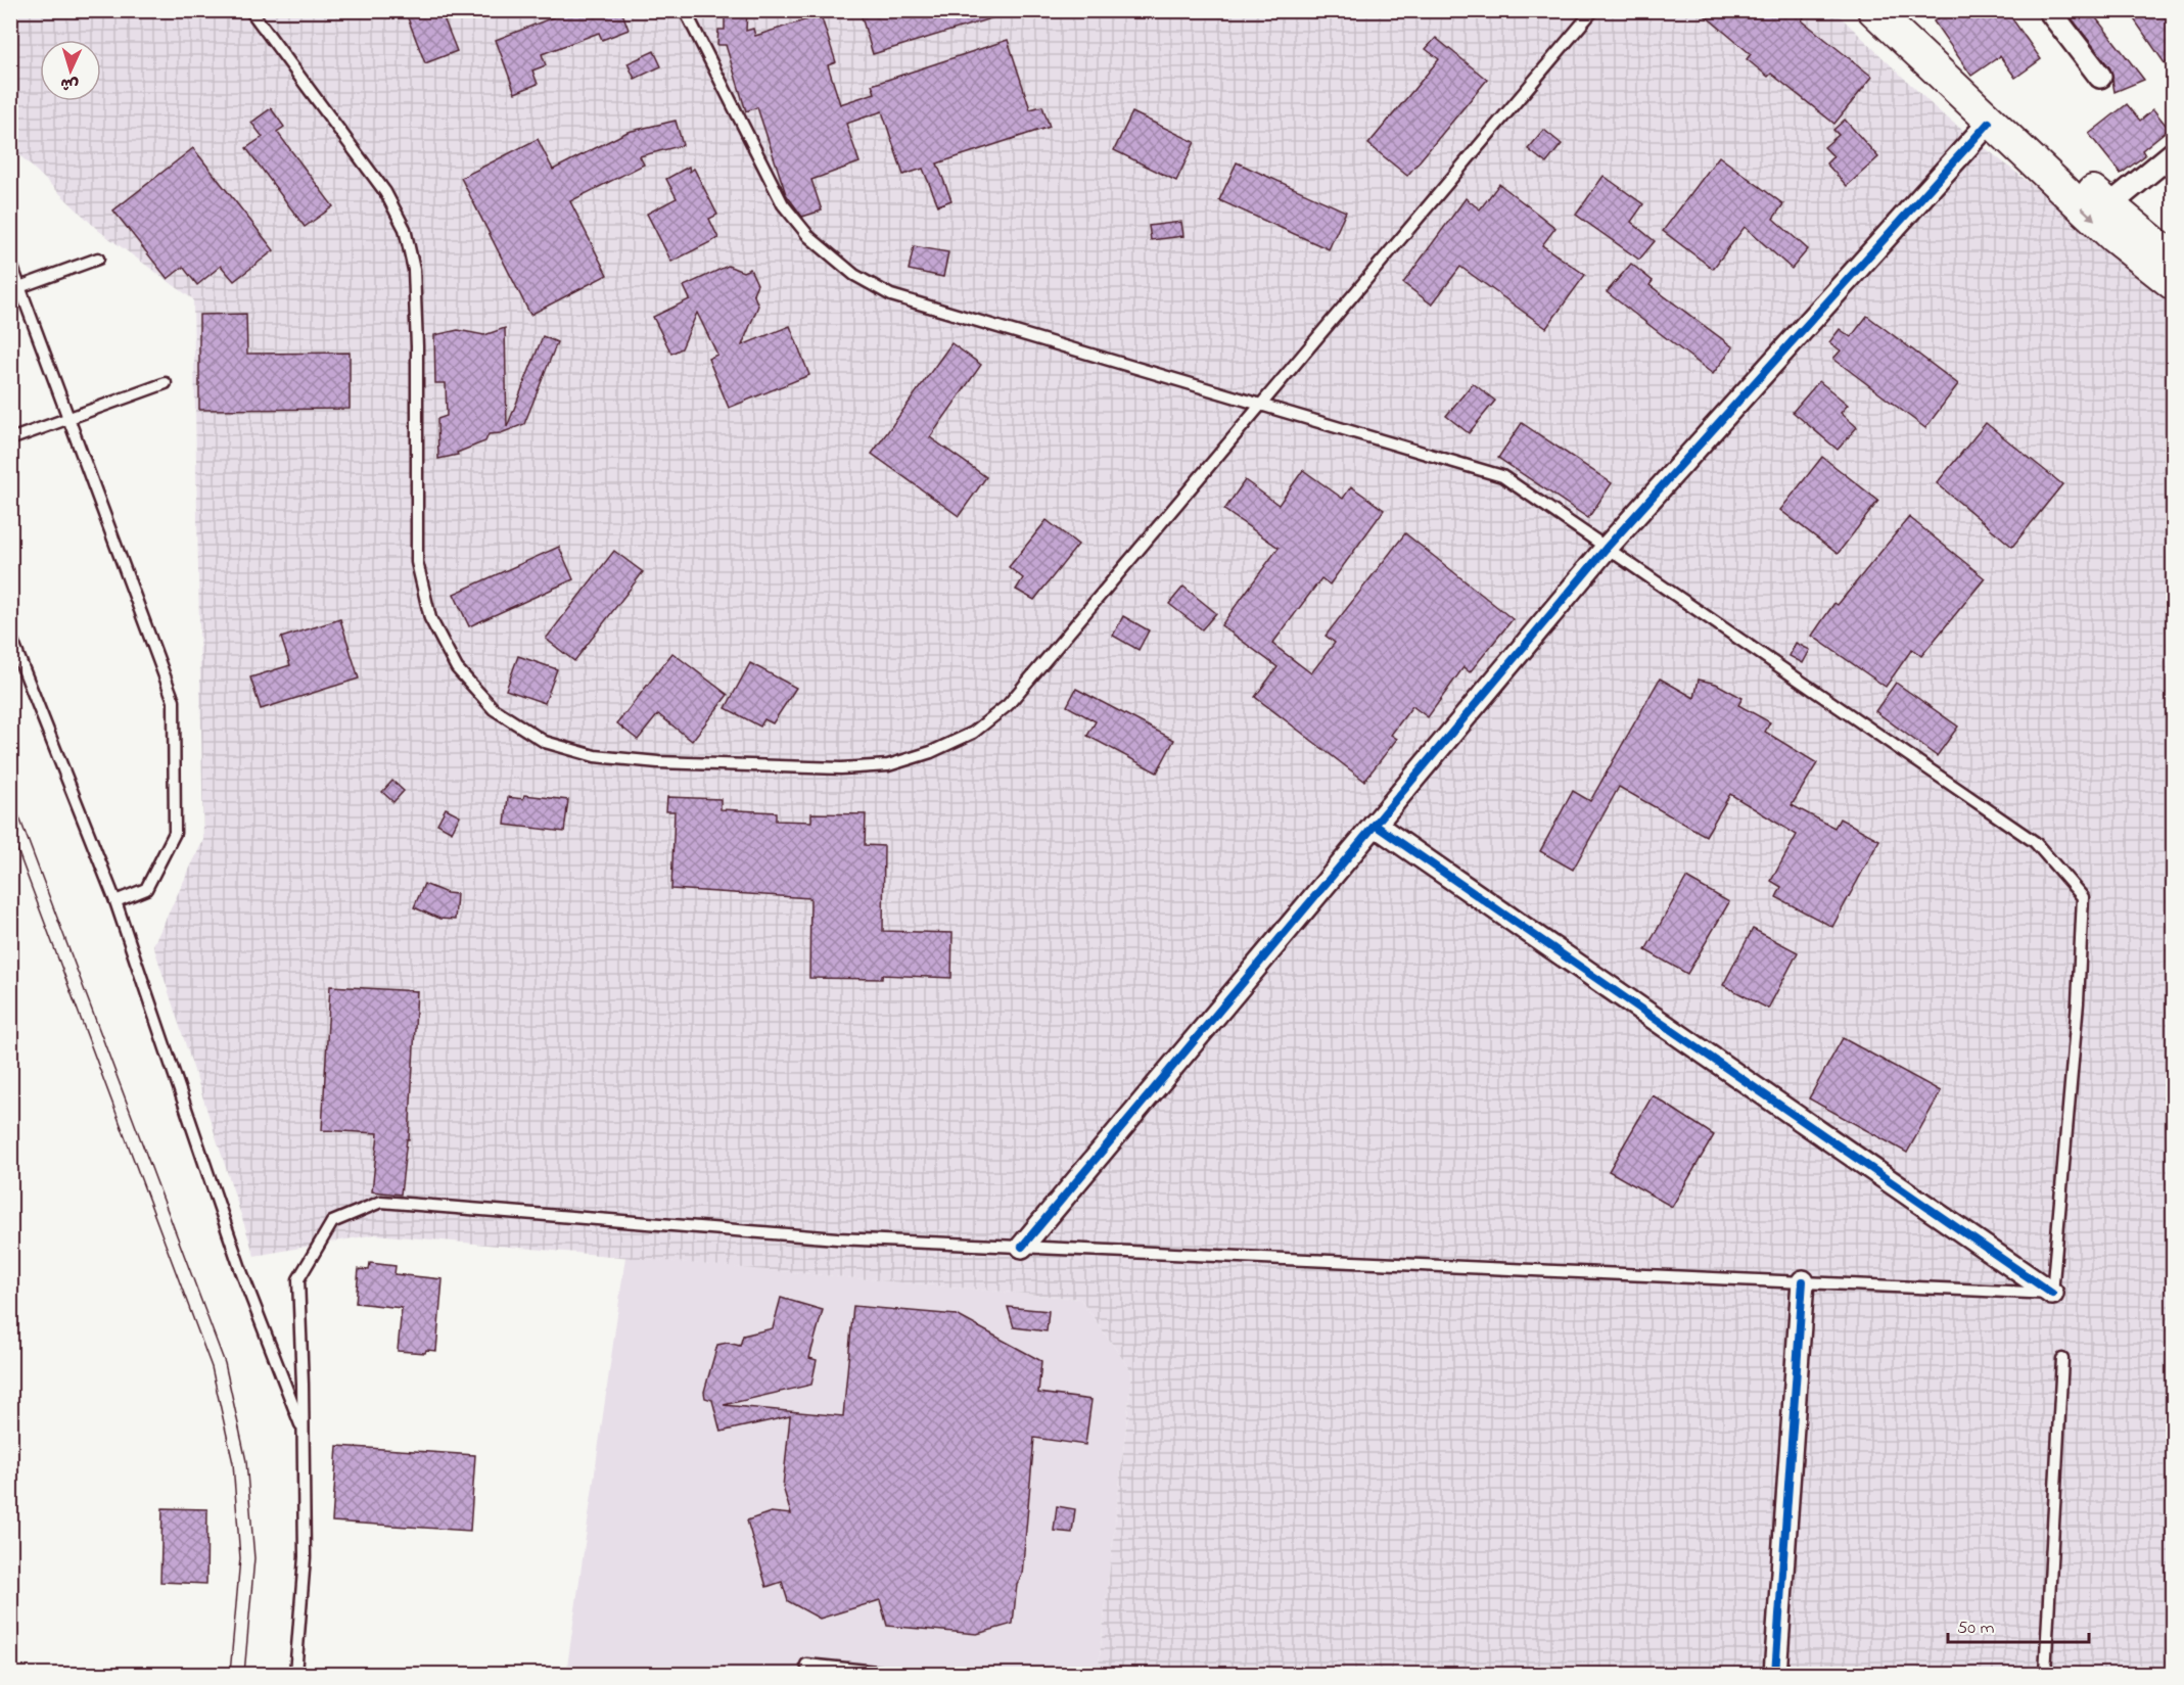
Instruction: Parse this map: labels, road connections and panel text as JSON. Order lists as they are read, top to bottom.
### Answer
{
  "scale_bar": "50 m",
  "north": "bottom"
}
